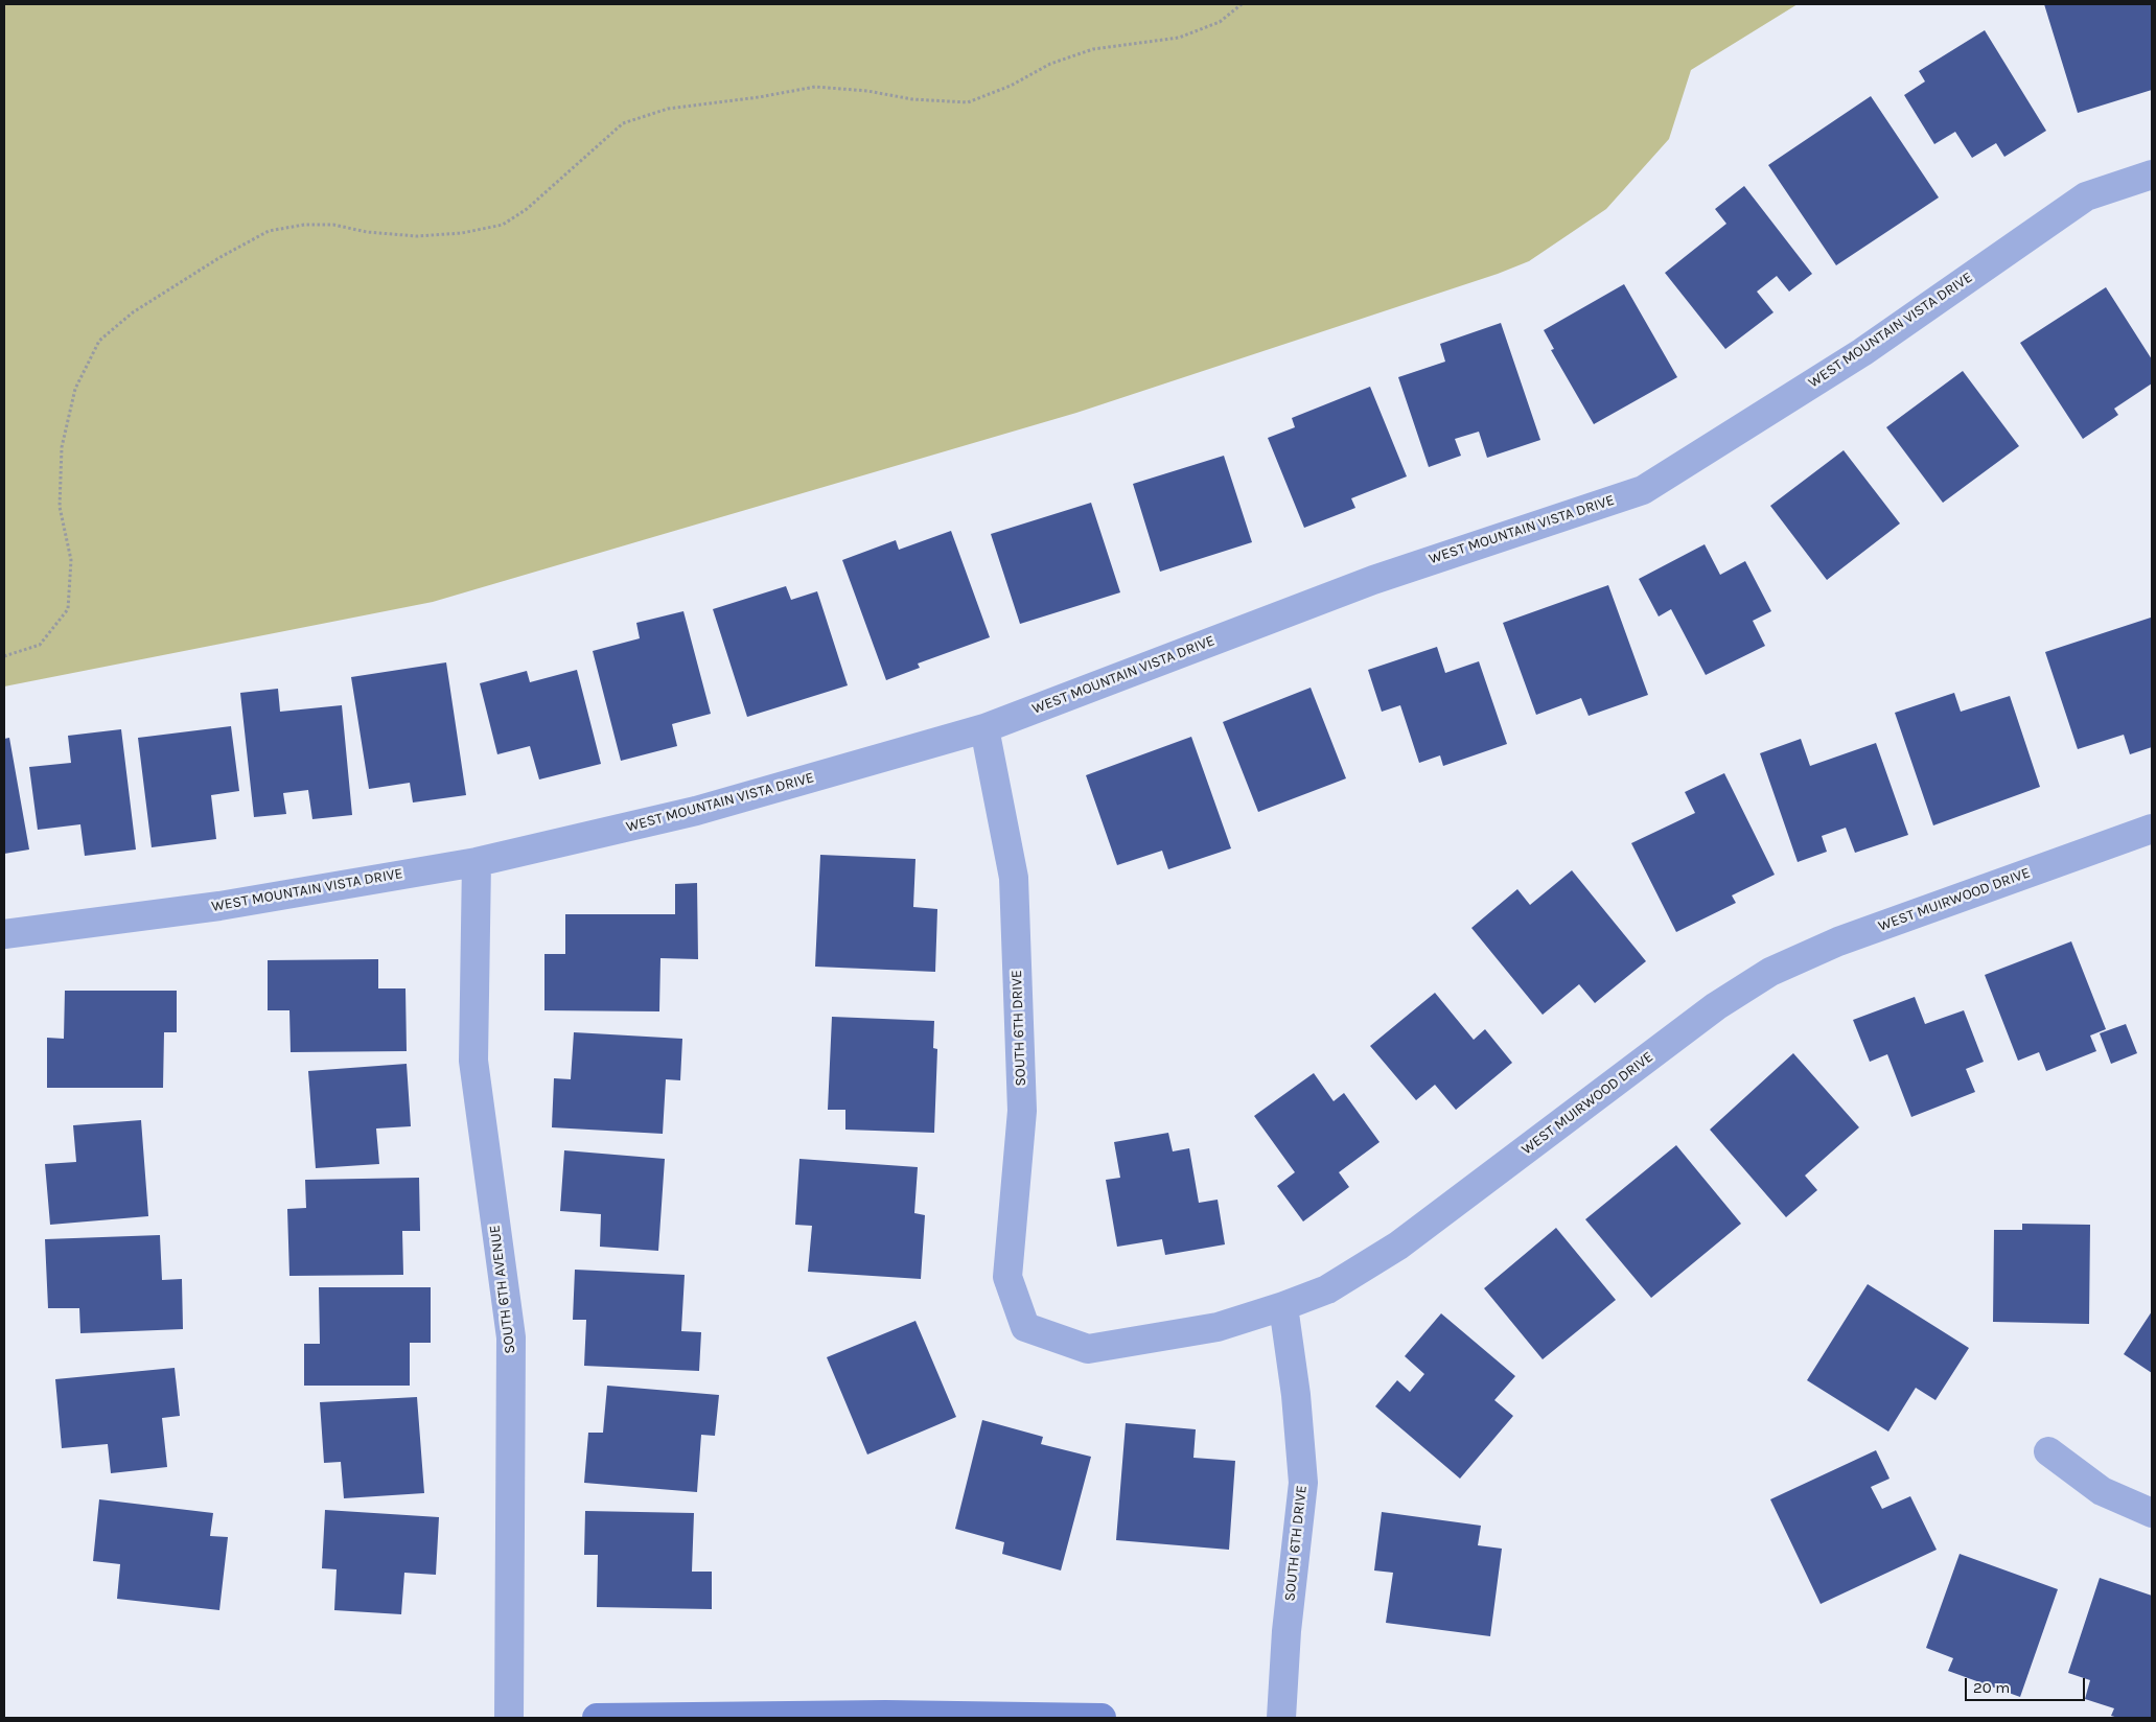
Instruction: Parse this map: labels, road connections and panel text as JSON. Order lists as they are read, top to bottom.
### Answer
{
  "streets": {
    "street": [
      "WEST MOUNTAIN VISTA DRIVE",
      "WEST MUIRWOOD DRIVE",
      "SOUTH 6TH DRIVE",
      "SOUTH 6TH AVENUE"
    ]
  },
  "crossings": [
    ["WEST MOUNTAIN VISTA DRIVE", "SOUTH 6TH DRIVE"],
    ["WEST MOUNTAIN VISTA DRIVE", "SOUTH 6TH AVENUE"],
    ["WEST MUIRWOOD DRIVE", "SOUTH 6TH DRIVE"]
  ],
  "scale_bar": "20 m"
}
